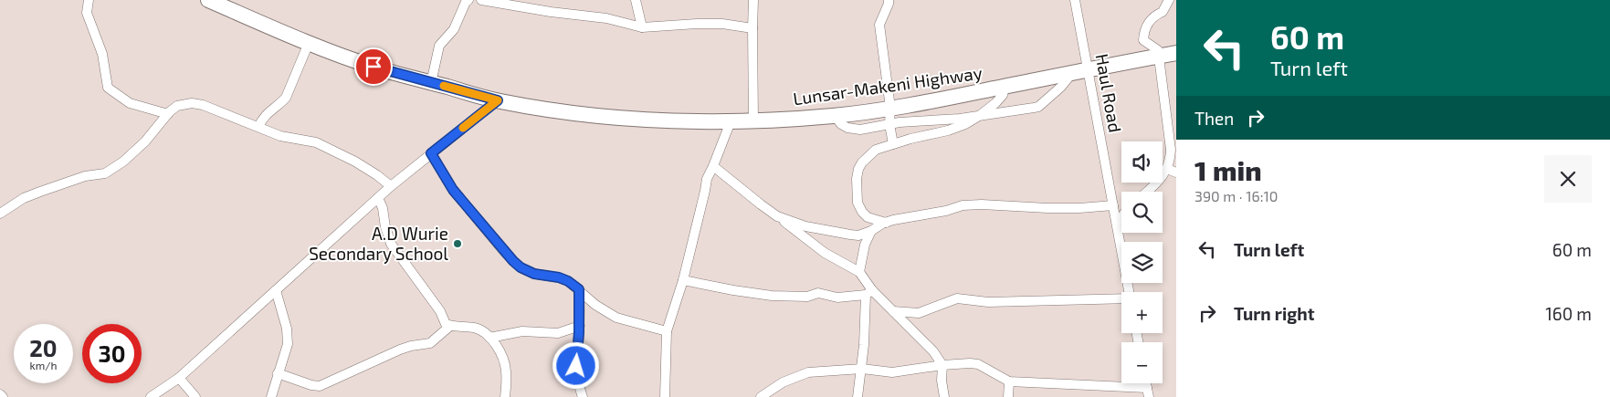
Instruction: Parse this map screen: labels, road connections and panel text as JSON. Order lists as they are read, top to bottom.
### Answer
{
  "streets": {
    "main road": ["Lunsar-Makeni Highway"],
    "street": ["Haul Road"]
  },
  "crossings": [
    ["Lunsar-Makeni Highway", "Haul Road"]
  ],
  "places": ["A.D Wurie Secondary School"],
  "page": {
    "turn": ["60 m", "Turn left"],
    "then": "Then",
    "heading": ["1 min", "390 m · 16:10"],
    "map_buttons": ["+", "−"],
    "list": [
      {
        "name": "Turn left",
        "value": "60 m"
      },
      {
        "name": "Turn right",
        "value": "160 m"
      }
    ],
    "speed": "20 km/h",
    "limit": "30"
  }
}
